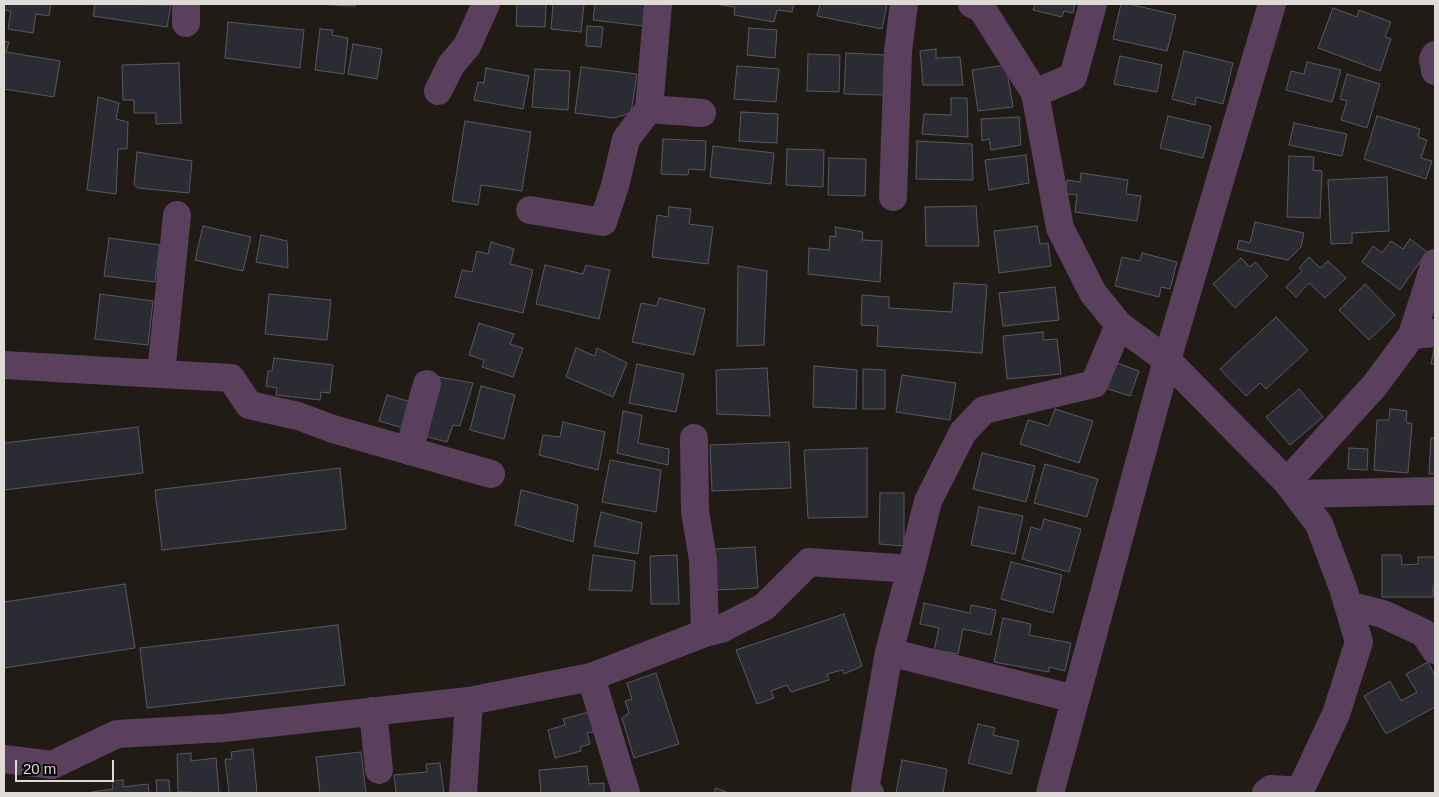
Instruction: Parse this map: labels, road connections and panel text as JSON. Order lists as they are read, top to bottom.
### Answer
{
  "scale_bar": "20 m"
}
